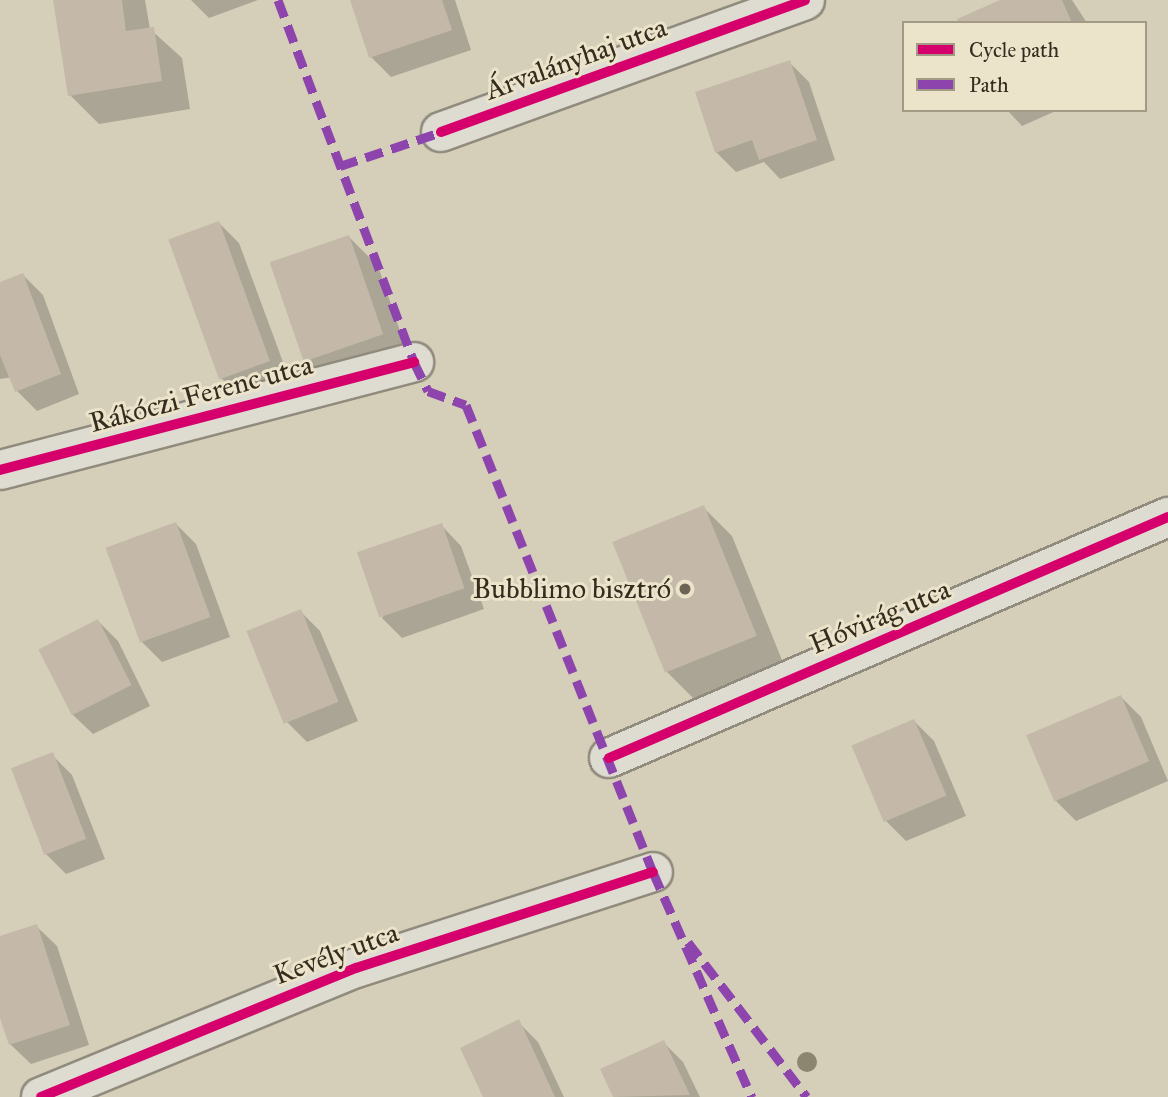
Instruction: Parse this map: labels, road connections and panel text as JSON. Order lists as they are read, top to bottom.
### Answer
{
  "streets": {
    "street": [
      "Árvalányhaj utca",
      "Rákóczi Ferenc utca",
      "Hóvirág utca",
      "Kevély utca"
    ]
  },
  "places": ["Bubblimo bisztró"],
  "legend": ["Cycle path", "Path"]
}
